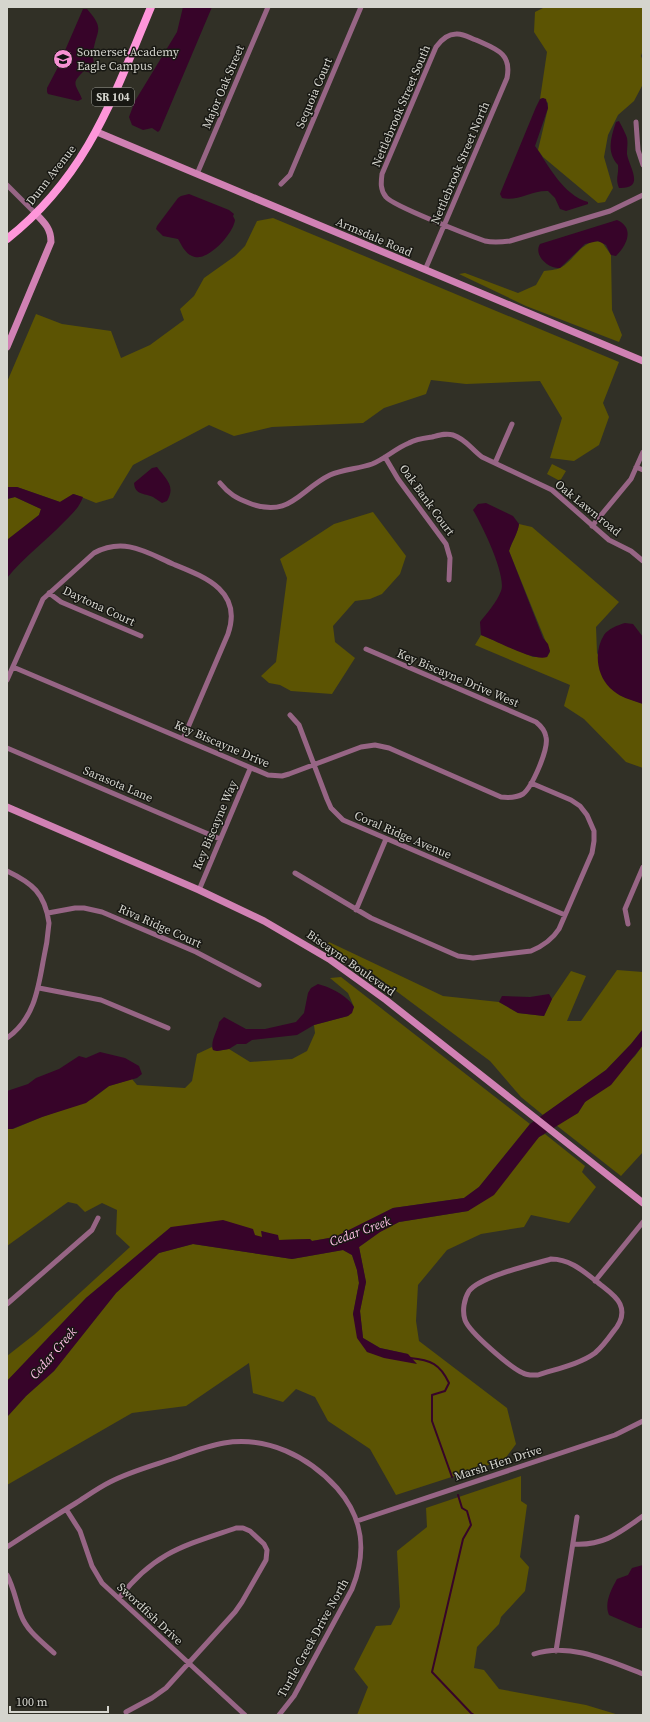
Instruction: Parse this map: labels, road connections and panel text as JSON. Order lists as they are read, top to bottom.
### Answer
{
  "streets": {
    "main road": ["SR 104", "Dunn Avenue"],
    "street": [
      "Major Oak Street",
      "Sequoia Court",
      "Nettlebrook Street South",
      "Nettlebrook Street North",
      "Armsdale Road",
      "Oak Bank Court",
      "Oak Lawn road",
      "Daytona Court",
      "Key Biscayne Drive West",
      "Key Biscayne Drive",
      "Sarasota Lane",
      "Key Biscayne Way",
      "Coral Ridge Avenue",
      "Riva Ridge Court",
      "Biscayne Boulevard",
      "Marsh Hen Drive",
      "Swordfish Drive",
      "Turtle Creek Drive North"
    ]
  },
  "crossings": [
    ["Major Oak Street", "Armsdale Road"],
    ["Nettlebrook Street South", "Nettlebrook Street North"],
    ["Nettlebrook Street North", "Armsdale Road"],
    ["Dunn Avenue", "Armsdale Road"],
    ["Oak Bank Court", "Oak Lawn road"],
    ["Key Biscayne Drive West", "Key Biscayne Drive"],
    ["Key Biscayne Drive", "Key Biscayne Way"],
    ["Key Biscayne Drive", "Coral Ridge Avenue"],
    ["Sarasota Lane", "Key Biscayne Way"],
    ["Key Biscayne Way", "Biscayne Boulevard"],
    ["Marsh Hen Drive", "Turtle Creek Drive North"],
    ["Swordfish Drive", "Turtle Creek Drive North"]
  ],
  "water": ["Cedar Creek"],
  "places": {
    "school or university": ["Somerset Academy Eagle Campus"]
  },
  "scale_bar": "100 m"
}
